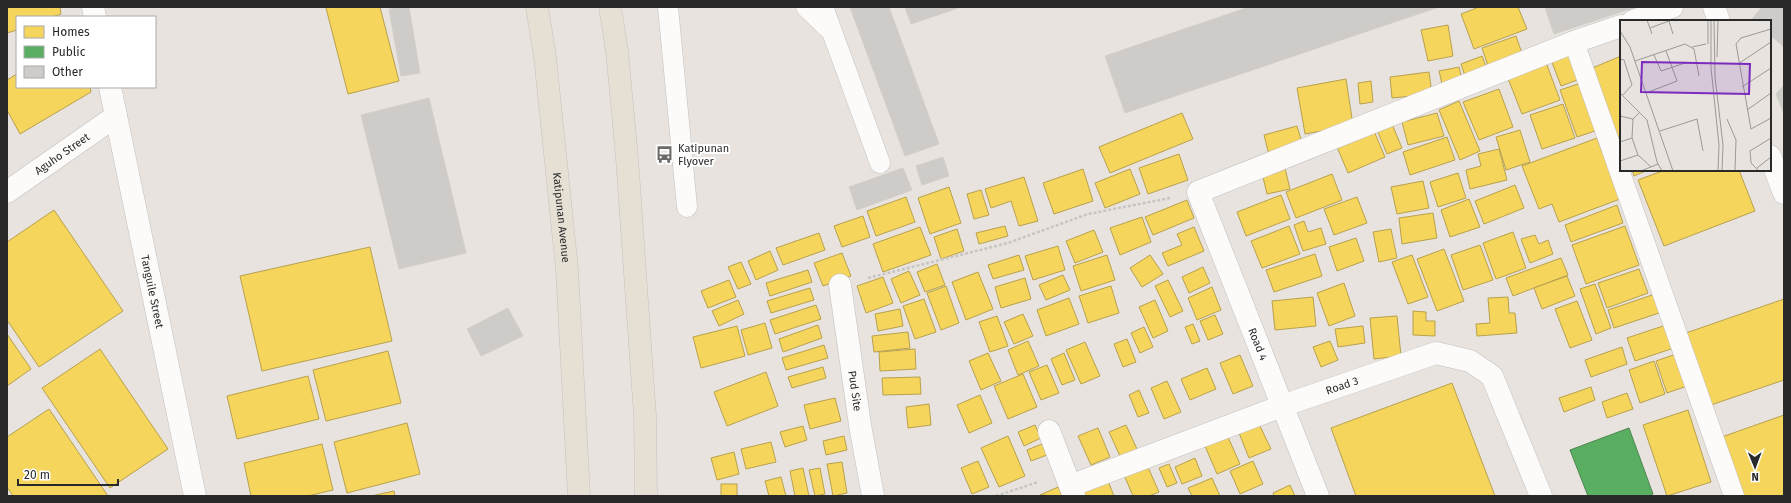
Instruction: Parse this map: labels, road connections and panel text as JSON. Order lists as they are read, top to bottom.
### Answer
{
  "streets": {
    "main road": ["Katipunan Avenue"],
    "street": [
      "Aguho Street",
      "Tanguile Street",
      "Road 4",
      "Road 3",
      "Pud Site"
    ]
  },
  "crossings": [
    ["Aguho Street", "Tanguile Street"],
    ["Road 4", "Road 3"]
  ],
  "places": {
    "bus stop": ["Katipunan Flyover"]
  },
  "legend": ["Homes", "Public", "Other"],
  "scale_bar": "20 m",
  "north": "bottom"
}
